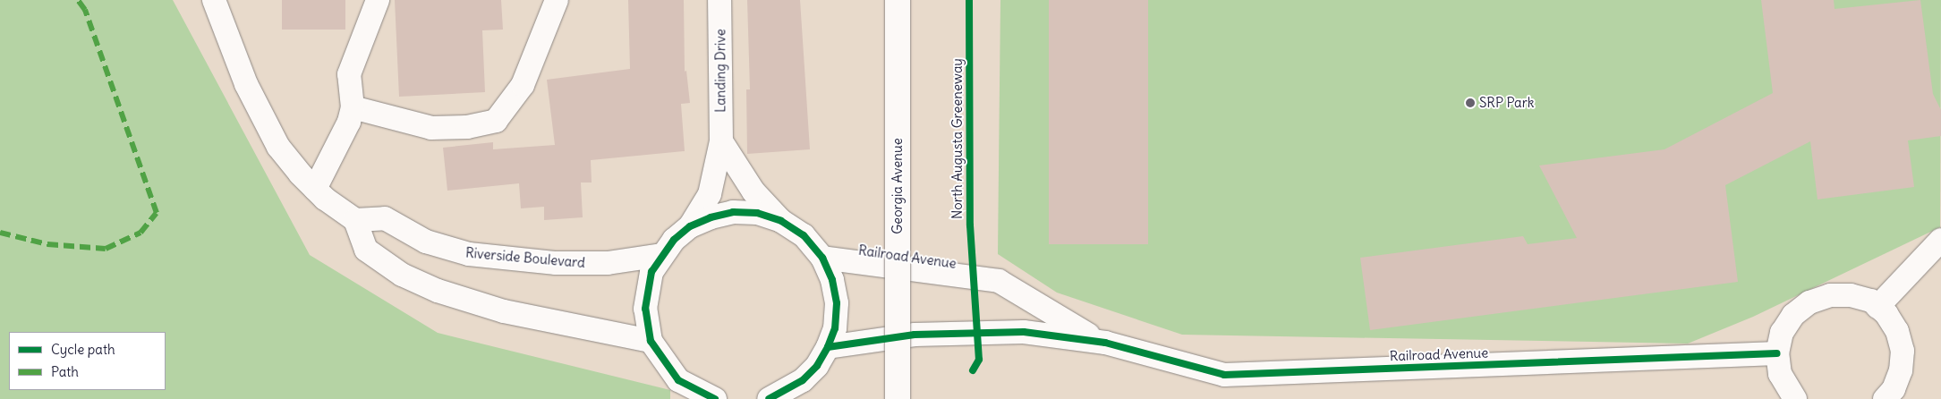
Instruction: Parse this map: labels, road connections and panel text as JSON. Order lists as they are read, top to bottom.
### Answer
{
  "streets": {
    "main road": ["Georgia Avenue"],
    "street": ["Landing Drive", "Railroad Avenue", "Riverside Boulevard"],
    "cycle path": ["North Augusta Greeneway"]
  },
  "places": ["SRP Park"],
  "legend": ["Cycle path", "Path"]
}
